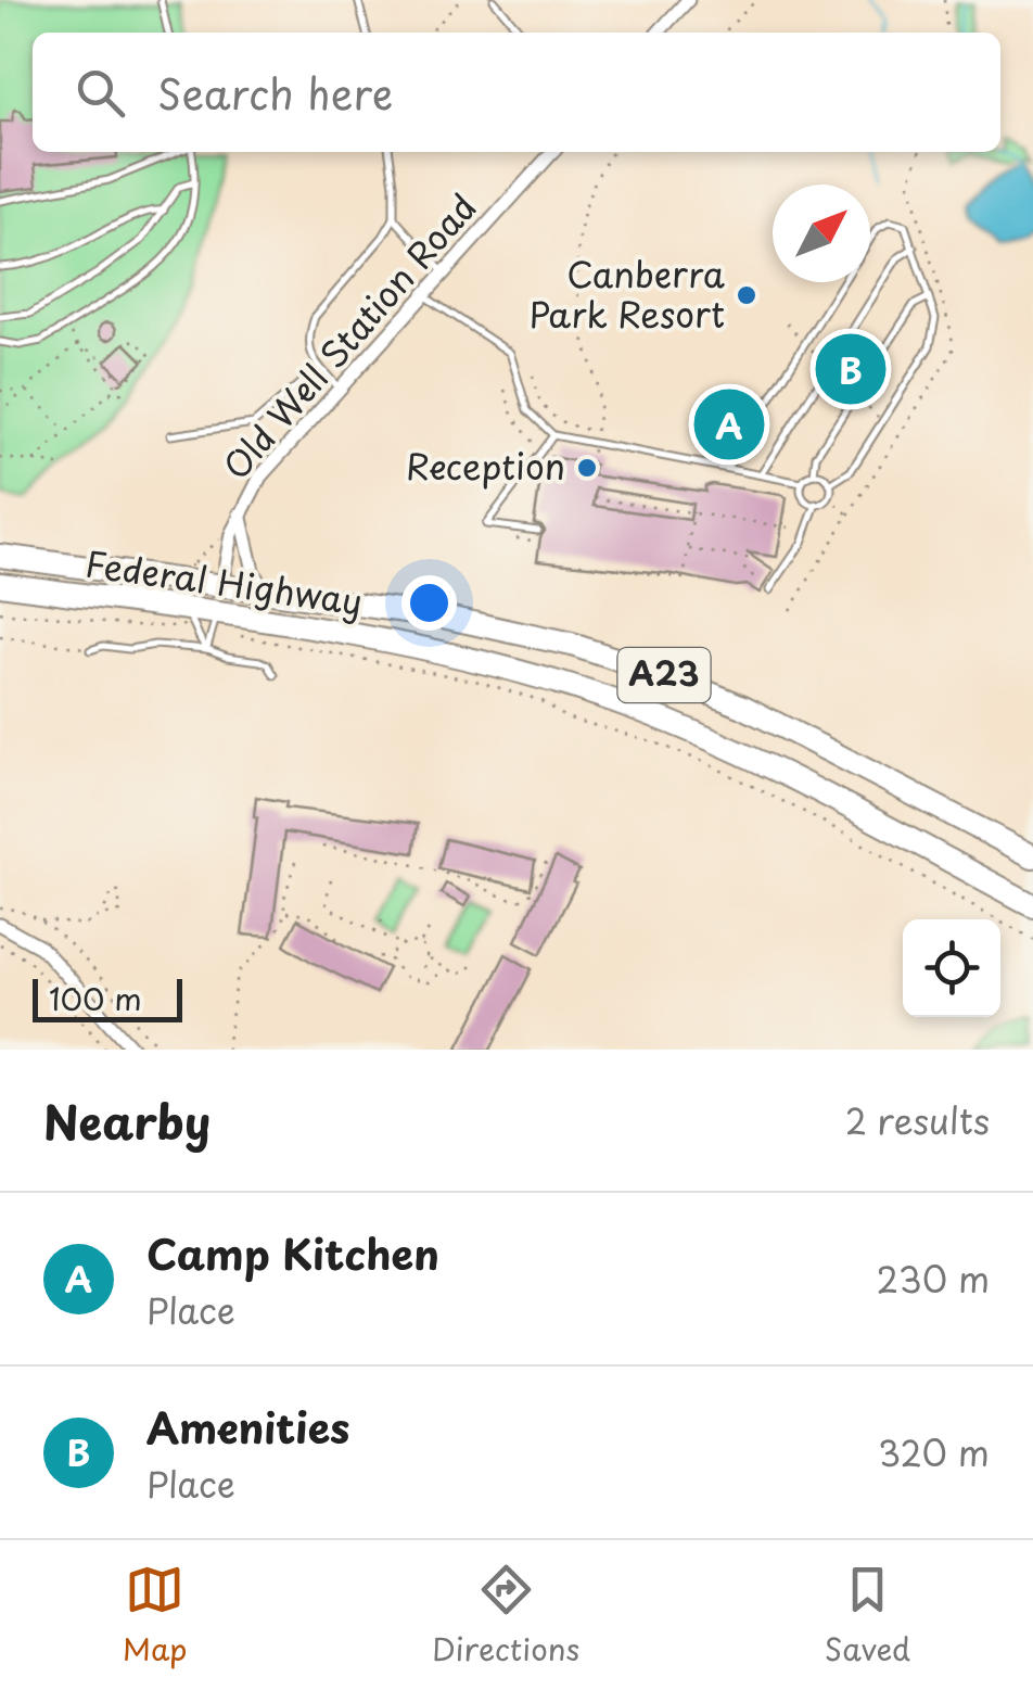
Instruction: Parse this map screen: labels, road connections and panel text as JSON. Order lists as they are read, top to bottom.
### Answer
{
  "streets": {
    "highway": ["Federal Highway", "A23"],
    "street": ["Old Well Station Road"]
  },
  "crossings": [
    ["Old Well Station Road", "Federal Highway"]
  ],
  "places": ["Canberra Park Resort", "Reception"],
  "scale_bar": "100 m",
  "north": "top right",
  "page": {
    "search": "Search here",
    "pins": ["B", "A"],
    "scale": "100 m",
    "heading": ["Nearby", "2 results"],
    "list": [
      {
        "mark": "A",
        "name": "Camp Kitchen",
        "note": "Place",
        "value": "230 m"
      },
      {
        "mark": "B",
        "name": "Amenities",
        "note": "Place",
        "value": "320 m"
      }
    ],
    "nav": ["Map", "Directions", "Saved"]
  }
}
